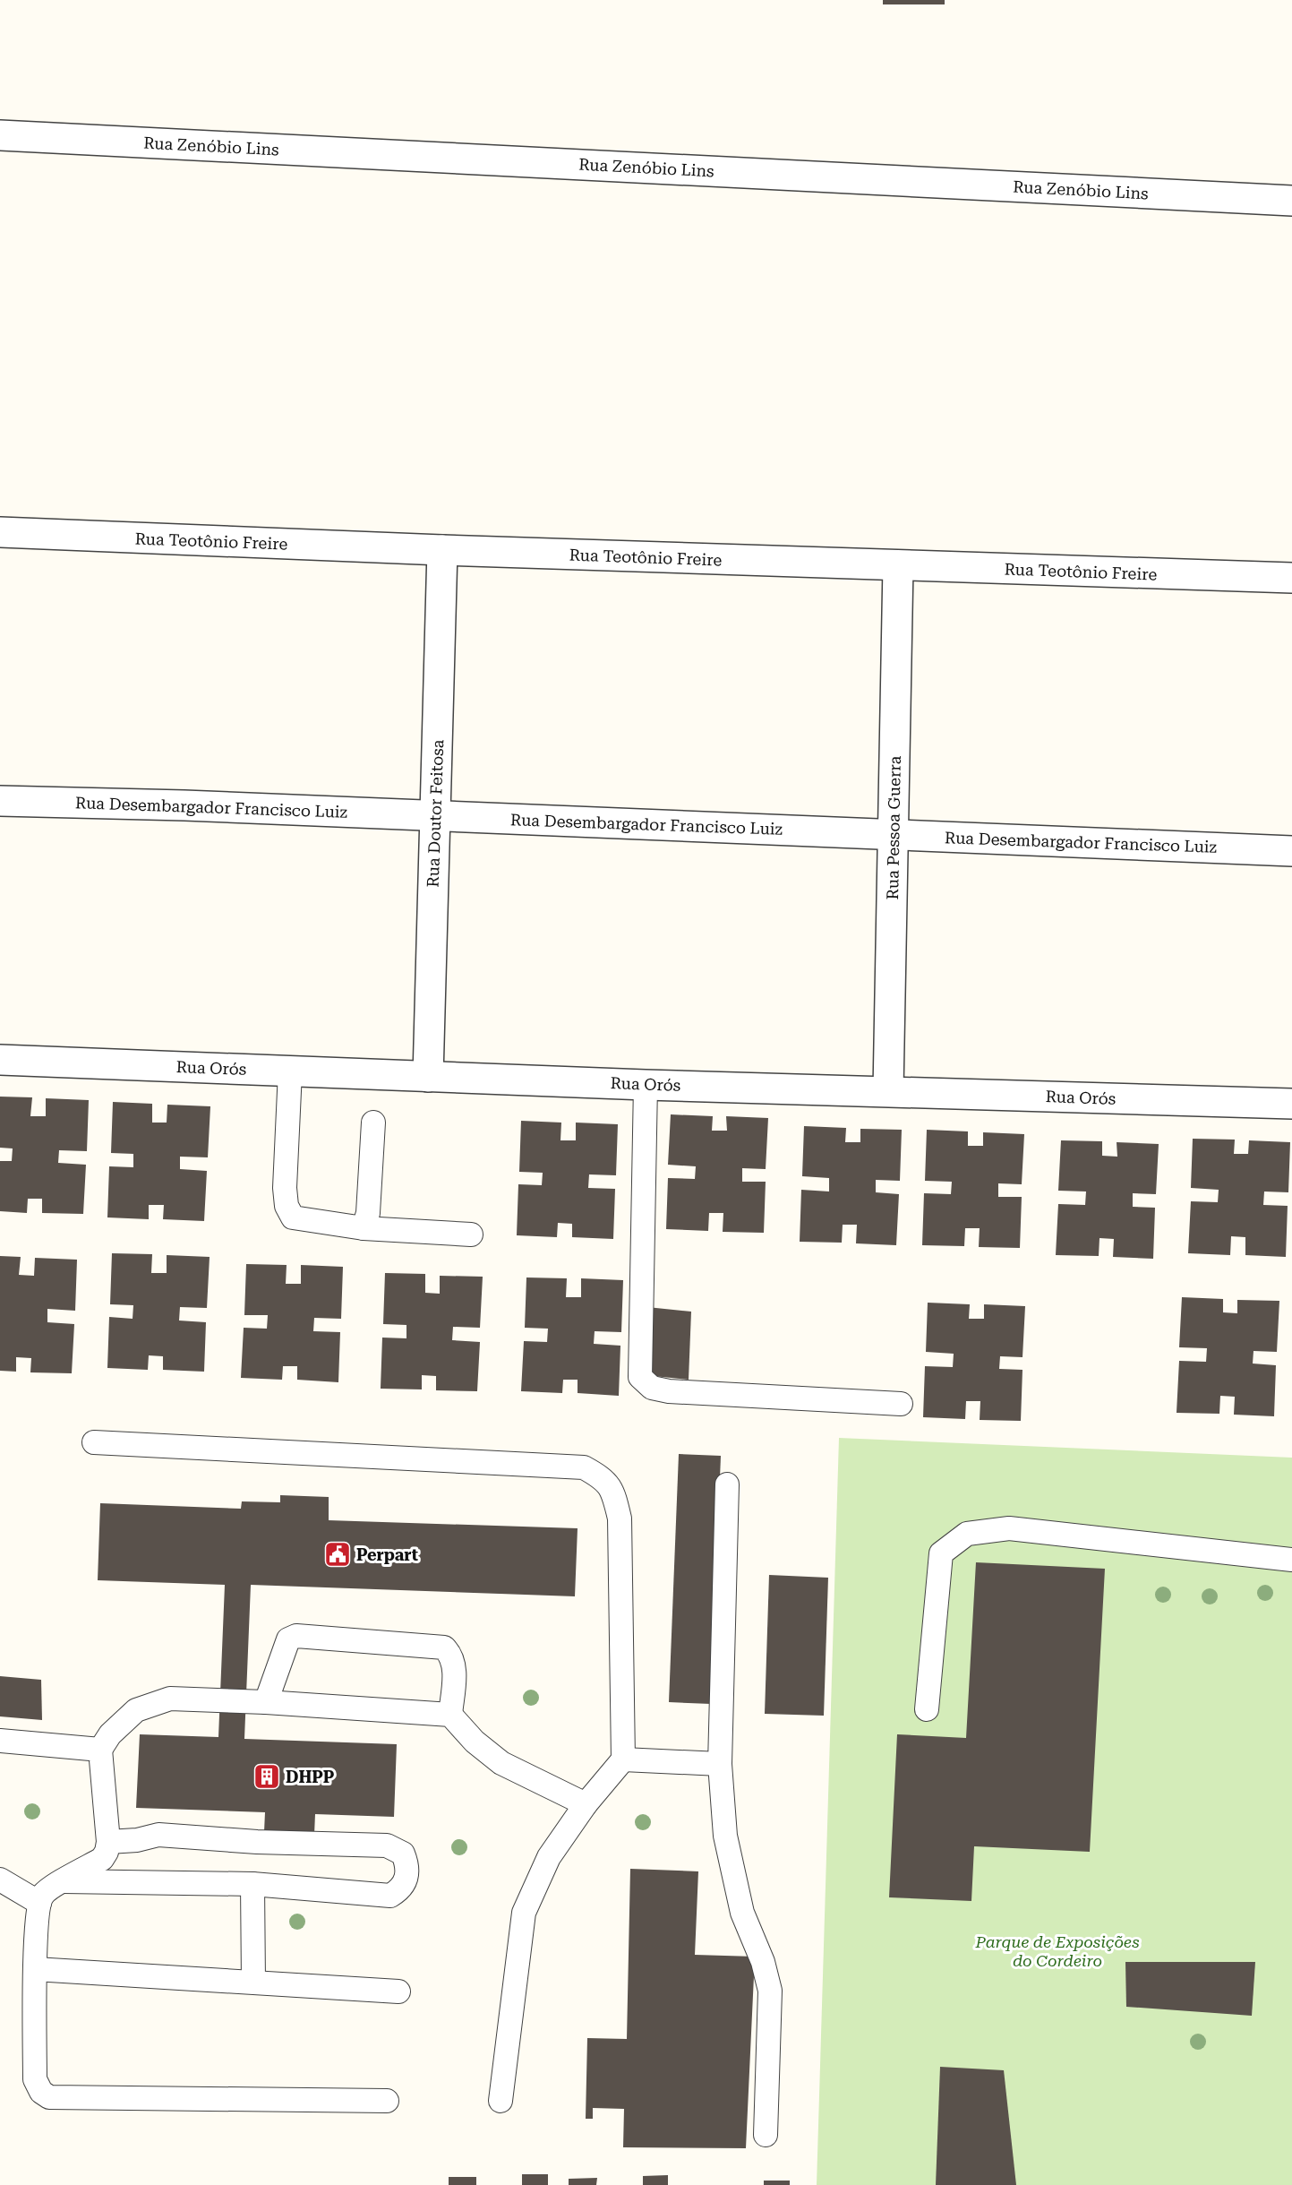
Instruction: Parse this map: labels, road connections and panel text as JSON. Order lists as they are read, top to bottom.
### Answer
{
  "streets": {
    "street": [
      "Rua Zenóbio Lins",
      "Rua Teotônio Freire",
      "Rua Desembargador Francisco Luiz",
      "Rua Doutor Feitosa",
      "Rua Pessoa Guerra",
      "Rua Orós"
    ]
  },
  "crossings": [
    ["Rua Teotônio Freire", "Rua Doutor Feitosa"],
    ["Rua Teotônio Freire", "Rua Pessoa Guerra"],
    ["Rua Desembargador Francisco Luiz", "Rua Doutor Feitosa"],
    ["Rua Desembargador Francisco Luiz", "Rua Pessoa Guerra"],
    ["Rua Doutor Feitosa", "Rua Orós"],
    ["Rua Pessoa Guerra", "Rua Orós"]
  ],
  "parks": ["Parque de Exposições do Cordeiro"],
  "places": {
    "public building": ["Perpart"],
    "building": ["DHPP"]
  }
}
